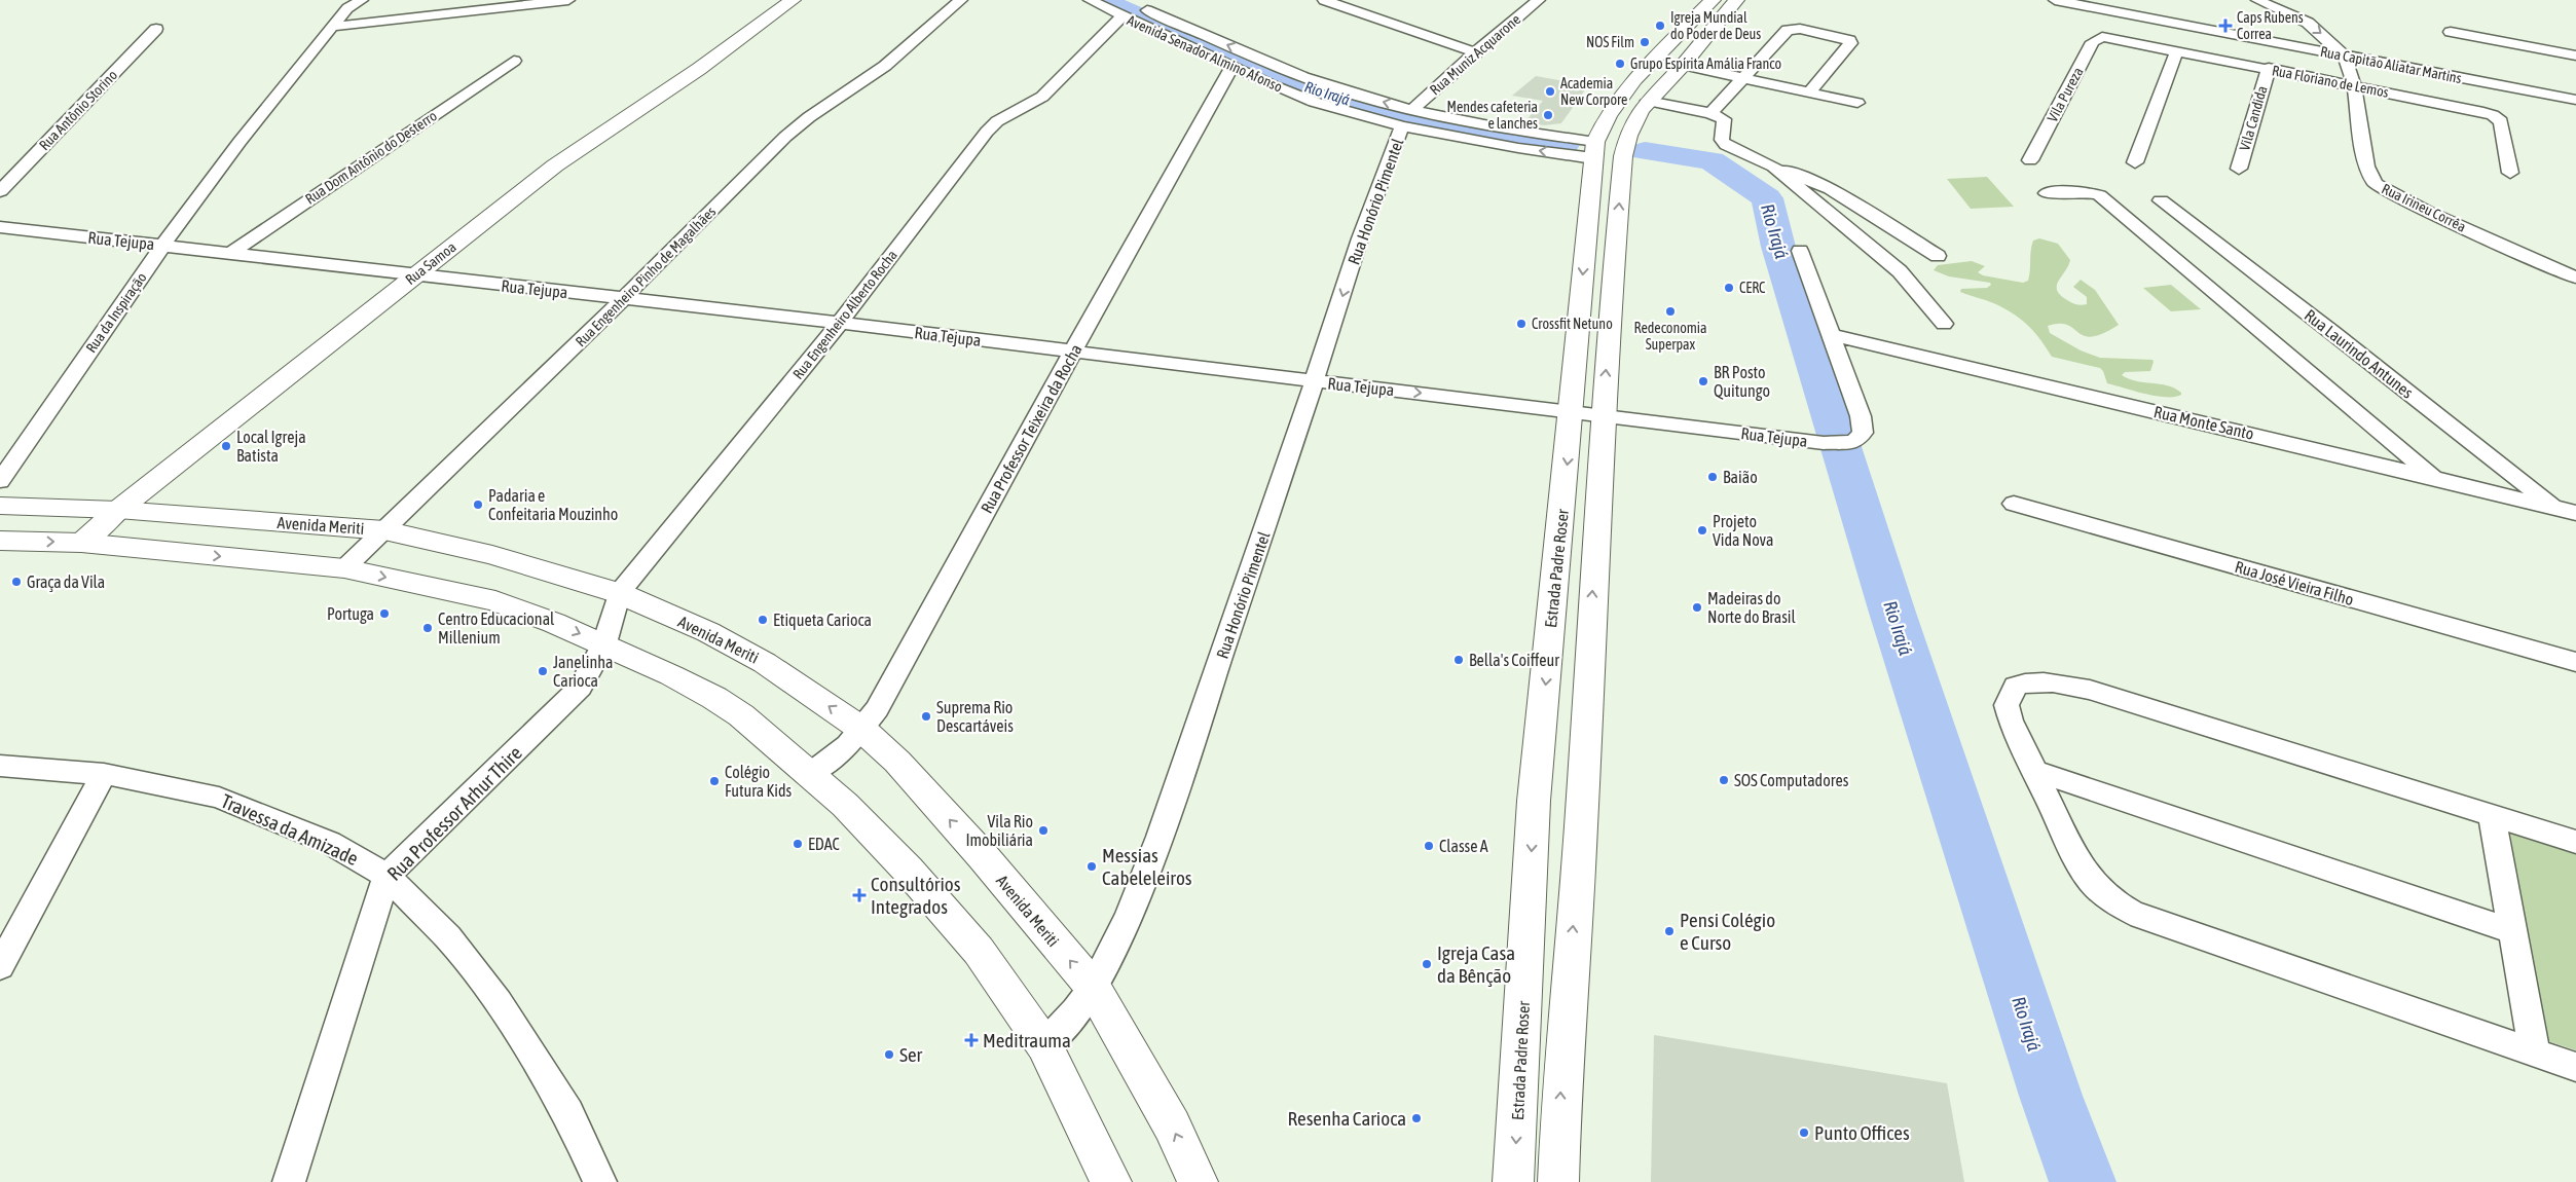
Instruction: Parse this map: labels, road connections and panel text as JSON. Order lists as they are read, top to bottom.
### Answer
{
  "streets": {
    "main road": ["Rua Samoa", "Avenida Meriti", "Estrada Padre Roser"],
    "street": [
      "Avenida Senador Almino Afonso",
      "Rua Muniz Acquarone",
      "Rua Capitão Aliatar Martins",
      "Rua Floriano de Lemos",
      "Vila Pureza",
      "Rua Antônio Storino",
      "Vila Candida",
      "Rua Dom Antônio do Desterro",
      "Rua Honório Pimentel",
      "Rua Irineu Corrêa",
      "Rua Tejupa",
      "Rua Engenheiro Pinho de Magalhães",
      "Rua da Inspiração",
      "Rua Engenheiro Alberto Rocha",
      "Rua Laurindo Antunes",
      "Rua Monte Santo",
      "Rua Professor Teixeira da Rocha",
      "Rua José Vieira Filho",
      "Rua Professor Arhur Thire",
      "Travessa da Amizade"
    ]
  },
  "crossings": [
    ["Avenida Senador Almino Afonso", "Rua Muniz Acquarone"],
    ["Avenida Senador Almino Afonso", "Rua Honório Pimentel"],
    ["Avenida Senador Almino Afonso", "Rua Engenheiro Alberto Rocha"],
    ["Avenida Senador Almino Afonso", "Rua Professor Teixeira da Rocha"],
    ["Avenida Senador Almino Afonso", "Estrada Padre Roser"],
    ["Rua Capitão Aliatar Martins", "Rua Irineu Corrêa"],
    ["Rua Floriano de Lemos", "Vila Pureza"],
    ["Rua Floriano de Lemos", "Vila Candida"],
    ["Rua Floriano de Lemos", "Rua Irineu Corrêa"],
    ["Rua Dom Antônio do Desterro", "Rua Tejupa"],
    ["Rua Honório Pimentel", "Rua Tejupa"],
    ["Rua Honório Pimentel", "Avenida Meriti"],
    ["Rua Tejupa", "Rua Samoa"],
    ["Rua Tejupa", "Rua Engenheiro Pinho de Magalhães"],
    ["Rua Tejupa", "Rua da Inspiração"],
    ["Rua Tejupa", "Rua Engenheiro Alberto Rocha"],
    ["Rua Tejupa", "Rua Monte Santo"],
    ["Rua Tejupa", "Rua Professor Teixeira da Rocha"],
    ["Rua Tejupa", "Estrada Padre Roser"],
    ["Rua Samoa", "Avenida Meriti"],
    ["Rua Engenheiro Pinho de Magalhães", "Avenida Meriti"],
    ["Rua Engenheiro Alberto Rocha", "Avenida Meriti"],
    ["Rua Engenheiro Alberto Rocha", "Rua Professor Arhur Thire"],
    ["Rua Laurindo Antunes", "Rua Monte Santo"],
    ["Rua Professor Teixeira da Rocha", "Avenida Meriti"],
    ["Rua Professor Arhur Thire", "Travessa da Amizade"]
  ],
  "water": ["Rio Irajá"],
  "places": {
    "other": [
      "Igreja Mundial do Poder de Deus",
      "NOS Film",
      "Grupo Espírita Amália Franco",
      "Academia New Corpore",
      "Mendes cafeteria e lanches",
      "CERC",
      "Redeconomia Superpax",
      "Crossfit Netuno",
      "BR Posto Quitungo",
      "Local Igreja Batista",
      "Baião",
      "Padaria e Confeitaria Mouzinho",
      "Projeto Vida Nova",
      "Graça da Vila",
      "Madeiras do Norte do Brasil",
      "Portuga",
      "Etiqueta Carioca",
      "Centro Educacional Millenium",
      "Bella's Coiffeur",
      "Janelinha Carioca",
      "Suprema Rio Descartáveis",
      "SOS Computadores",
      "Colégio Futura Kids",
      "Vila Rio Imobiliária",
      "EDAC",
      "Classe A",
      "Messias Cabeleleiros",
      "Pensi Colégio e Curso",
      "Igreja Casa da Bênção",
      "Ser",
      "Resenha Carioca",
      "Punto Offices"
    ],
    "health": ["Caps Rubens Correa", "Consultórios Integrados", "Meditrauma"]
  }
}
